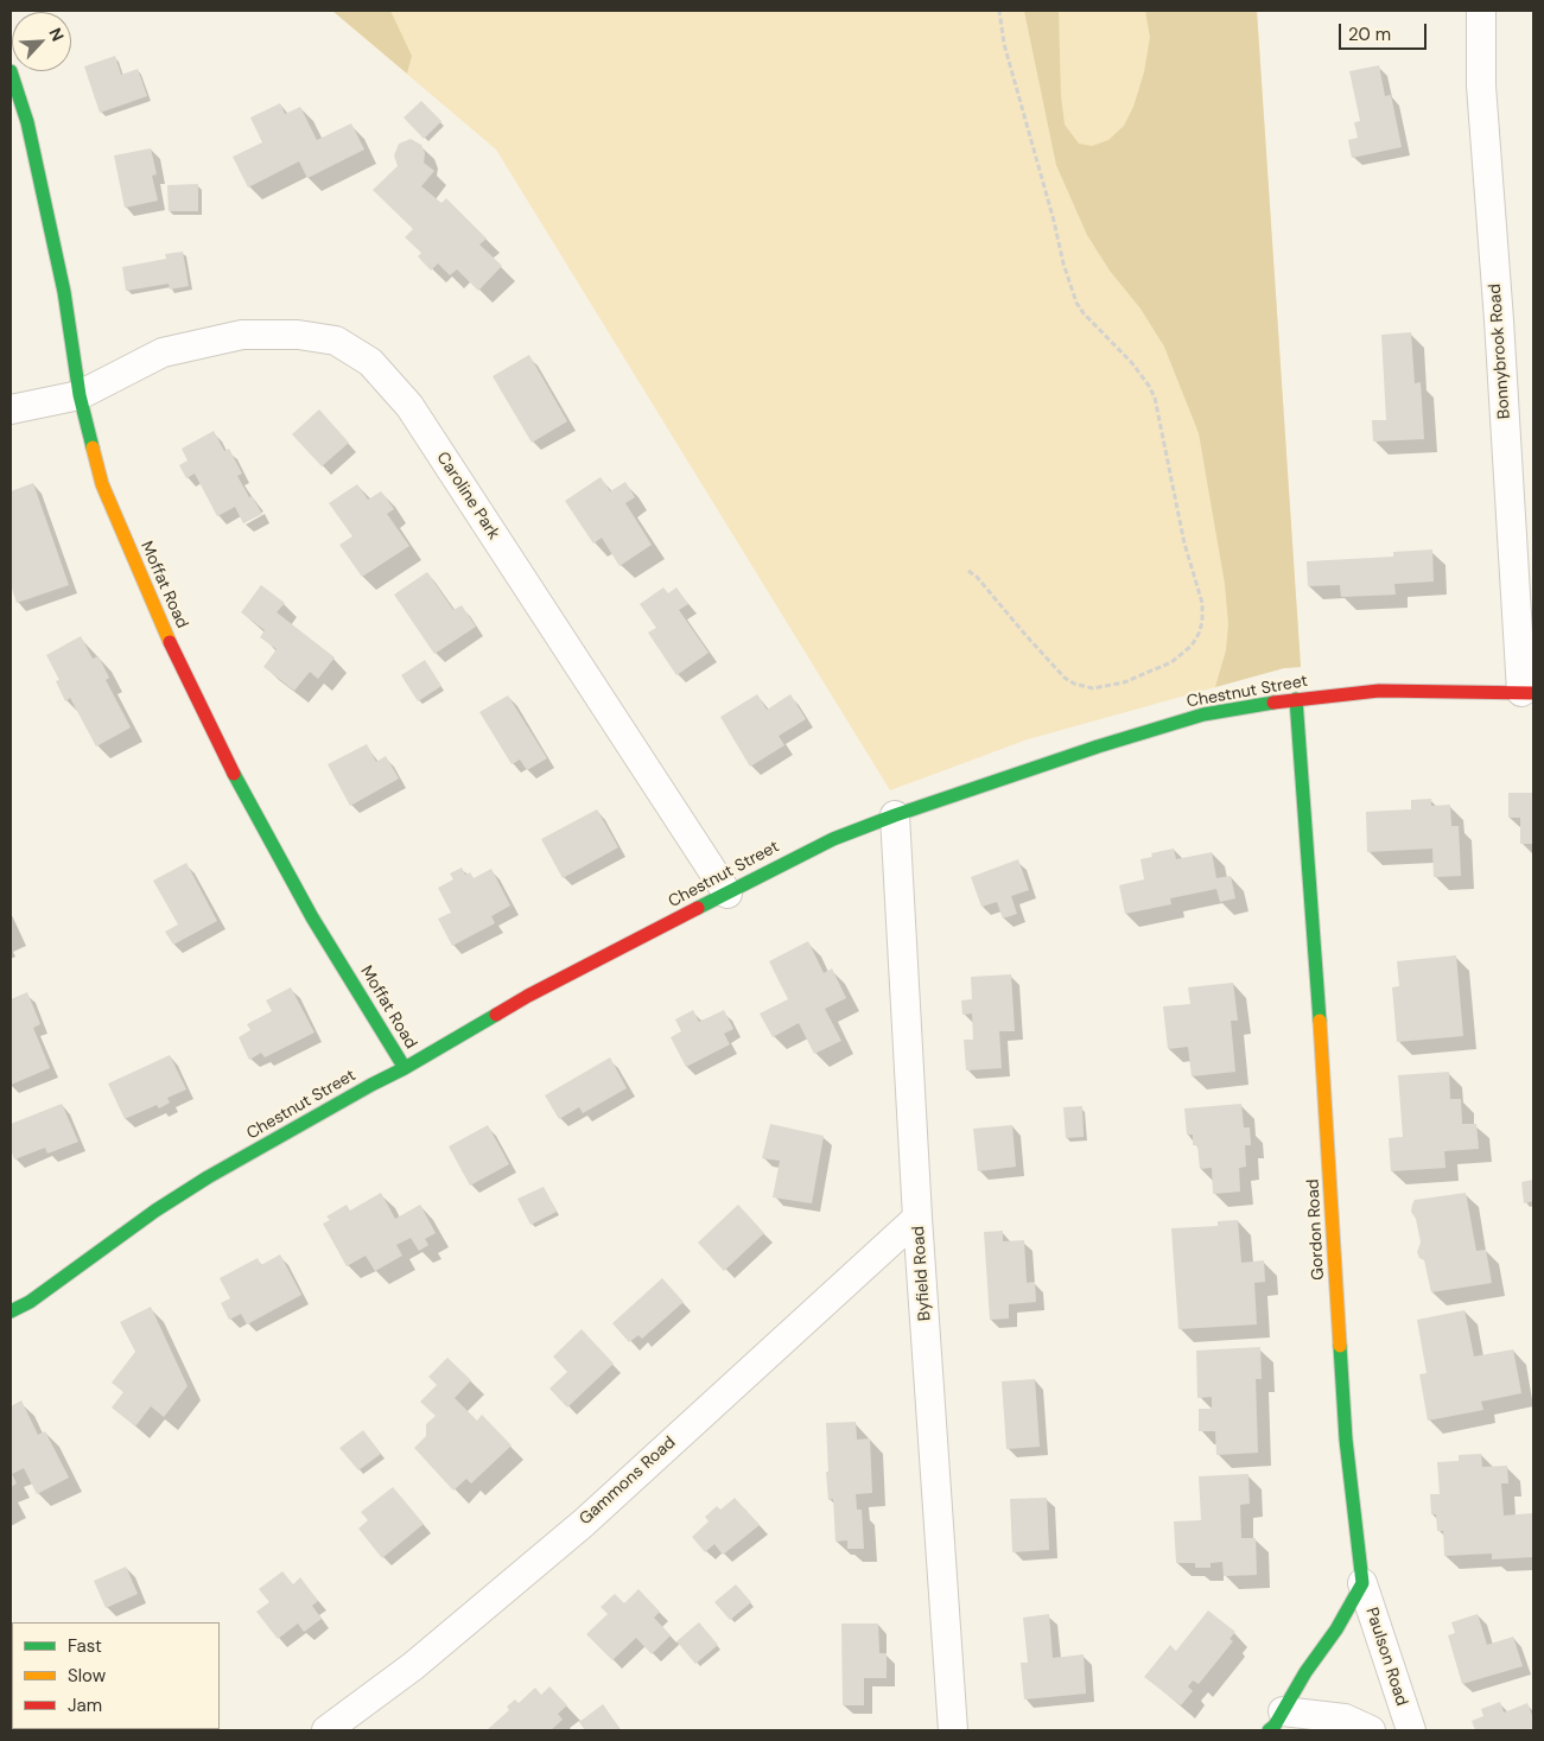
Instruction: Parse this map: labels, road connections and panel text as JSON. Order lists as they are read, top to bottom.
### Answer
{
  "streets": {
    "street": [
      "Bonnybrook Road",
      "Caroline Park",
      "Moffat Road",
      "Chestnut Street",
      "Gordon Road",
      "Byfield Road",
      "Gammons Road",
      "Paulson Road"
    ]
  },
  "crossings": [
    ["Bonnybrook Road", "Chestnut Street"],
    ["Caroline Park", "Moffat Road"],
    ["Caroline Park", "Chestnut Street"],
    ["Moffat Road", "Chestnut Street"],
    ["Chestnut Street", "Gordon Road"],
    ["Chestnut Street", "Byfield Road"],
    ["Gordon Road", "Paulson Road"],
    ["Byfield Road", "Gammons Road"]
  ],
  "legend": ["Fast", "Slow", "Jam"],
  "scale_bar": "20 m",
  "north": "top right"
}
